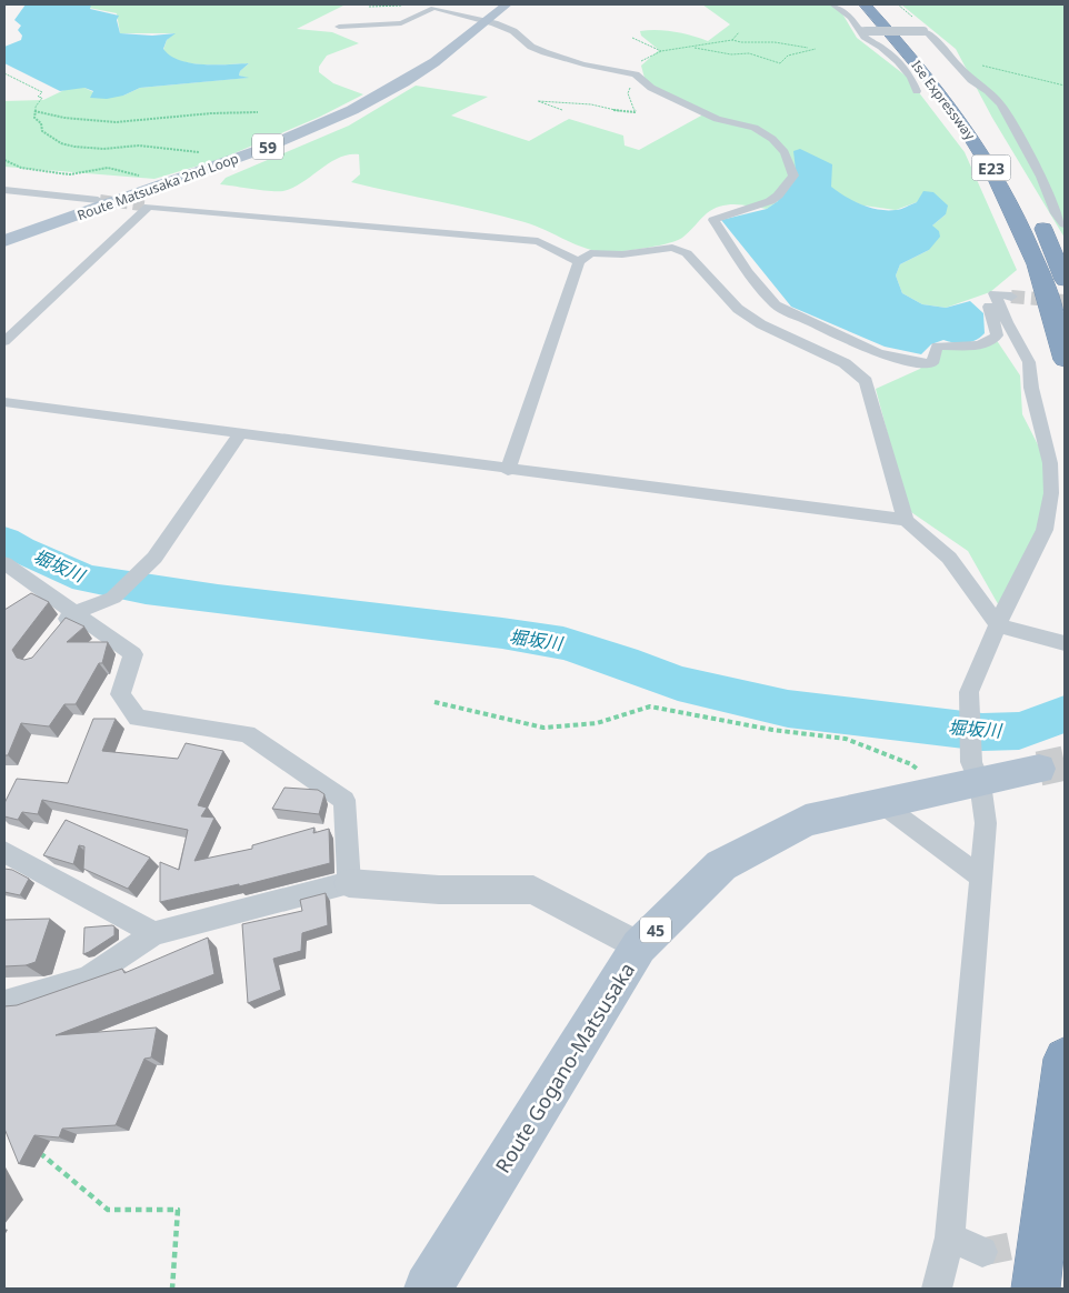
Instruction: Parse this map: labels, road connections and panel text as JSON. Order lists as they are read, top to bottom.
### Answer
{
  "streets": {
    "highway": ["Ise Expressway", "E23"],
    "main road": [
      "59",
      "Route Matsusaka 2nd Loop",
      "45",
      "Route Gogano-Matsusaka"
    ]
  },
  "water": ["堀坂川"]
}
